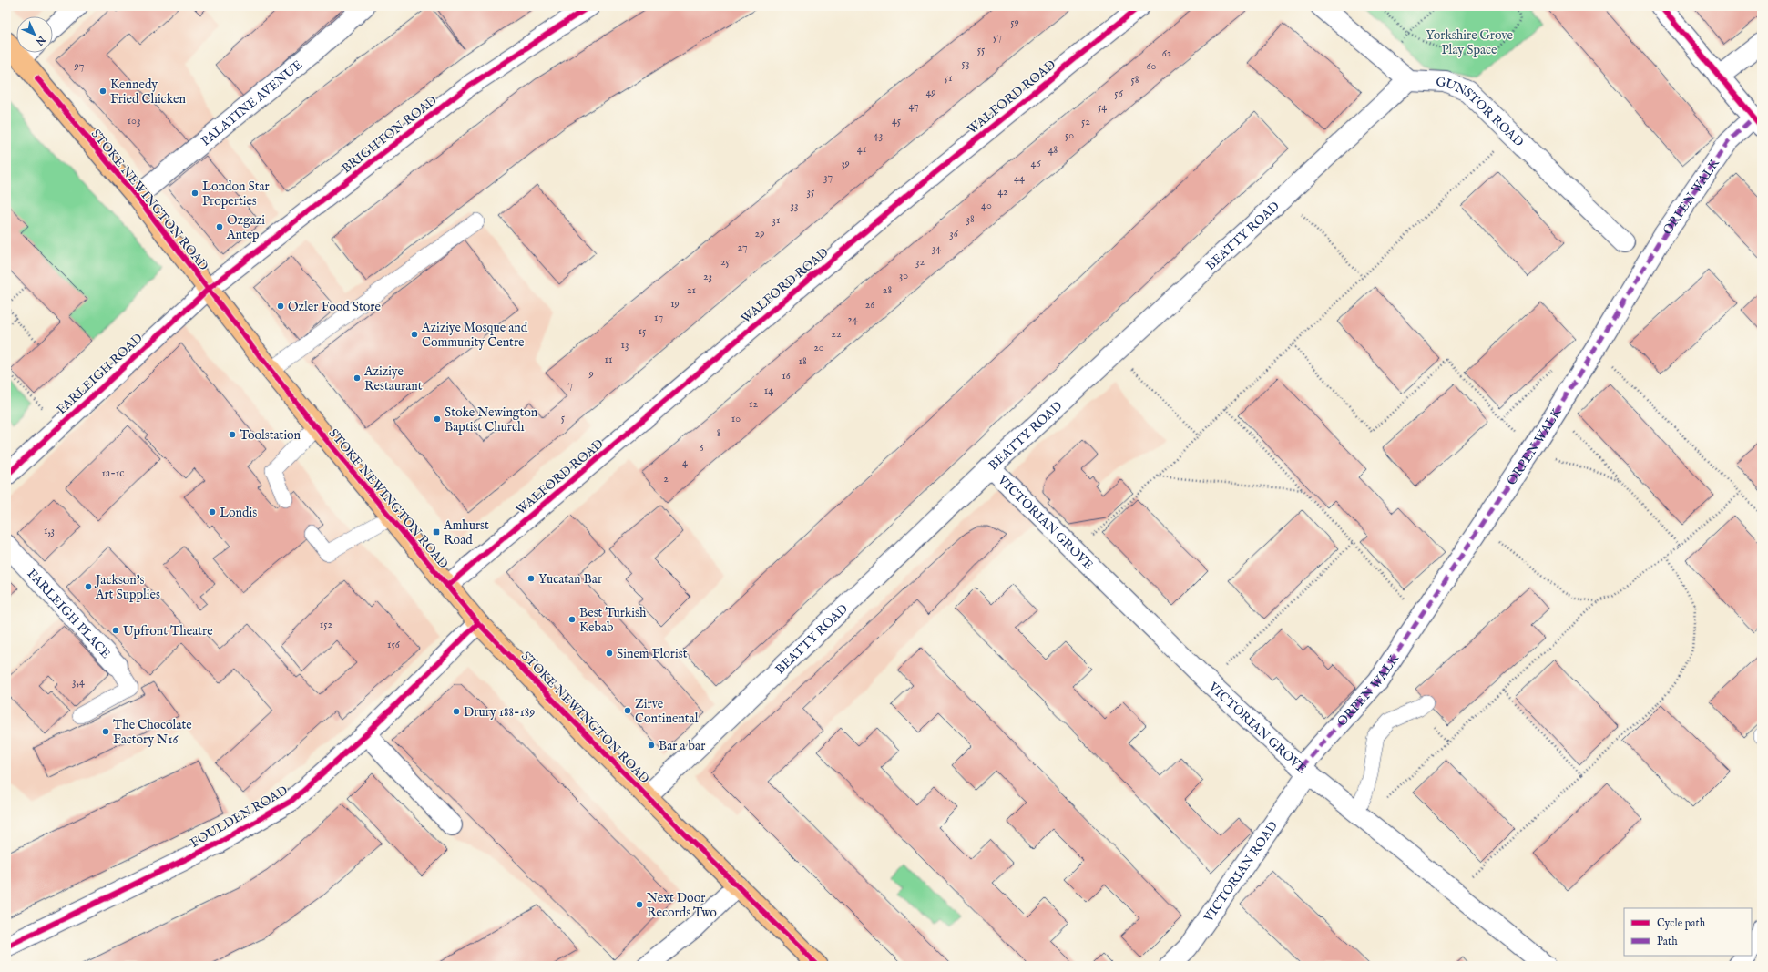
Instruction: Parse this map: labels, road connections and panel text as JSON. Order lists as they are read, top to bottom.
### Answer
{
  "streets": {
    "highway": ["STOKE NEWINGTON ROAD"],
    "street": [
      "WALFORD ROAD",
      "PALATINE AVENUE",
      "GUNSTOR ROAD",
      "BRIGHTON ROAD",
      "ORPEN WALK",
      "BEATTY ROAD",
      "FARLEIGH ROAD",
      "VICTORIAN GROVE",
      "FARLEIGH PLACE",
      "FOULDEN ROAD",
      "VICTORIAN ROAD"
    ]
  },
  "crossings": [
    ["WALFORD ROAD", "STOKE NEWINGTON ROAD"],
    ["PALATINE AVENUE", "STOKE NEWINGTON ROAD"],
    ["GUNSTOR ROAD", "BEATTY ROAD"],
    ["BRIGHTON ROAD", "STOKE NEWINGTON ROAD"],
    ["BRIGHTON ROAD", "FARLEIGH ROAD"],
    ["ORPEN WALK", "VICTORIAN GROVE"],
    ["ORPEN WALK", "VICTORIAN ROAD"],
    ["STOKE NEWINGTON ROAD", "BEATTY ROAD"],
    ["STOKE NEWINGTON ROAD", "FARLEIGH ROAD"],
    ["STOKE NEWINGTON ROAD", "FOULDEN ROAD"],
    ["BEATTY ROAD", "VICTORIAN GROVE"],
    ["VICTORIAN GROVE", "VICTORIAN ROAD"]
  ],
  "parks": ["Yorkshire Grove Play Space"],
  "places": {
    "other": [
      "Kennedy Fried Chicken",
      "London Star Properties",
      "Ozgazi Antep",
      "Ozler Food Store",
      "Aziziye Mosque and Community Centre",
      "Aziziye Restaurant",
      "Stoke Newington Baptist Church",
      "Toolstation",
      "Londis",
      "Yucatan Bar",
      "Jackson's Art Supplies",
      "Best Turkish Kebab",
      "Upfront Theatre",
      "Sinem Florist",
      "Zirve Continental",
      "Drury 188-189",
      "The Chocolate Factory N16",
      "Bar a bar",
      "Next Door Records Two"
    ],
    "transit": ["Amhurst Road"]
  },
  "house_numbers": [
    "59",
    "57",
    "55",
    "62",
    "53",
    "97",
    "60",
    "51",
    "58",
    "49",
    "56",
    "47",
    "54",
    "103",
    "45",
    "52",
    "43",
    "50",
    "41",
    "48",
    "39",
    "46",
    "37",
    "44",
    "35",
    "42",
    "33",
    "40",
    "38",
    "31",
    "29",
    "36",
    "27",
    "34",
    "25",
    "32",
    "30",
    "23",
    "21",
    "28",
    "19",
    "26",
    "17",
    "24",
    "15",
    "22",
    "13",
    "20",
    "11",
    "18",
    "9",
    "16",
    "7",
    "14",
    "12",
    "5",
    "10",
    "8",
    "6",
    "4",
    "1a-1c",
    "2",
    "1,3",
    "152",
    "156",
    "3,4"
  ],
  "legend": ["Cycle path", "Path"],
  "north": "bottom right"
}
